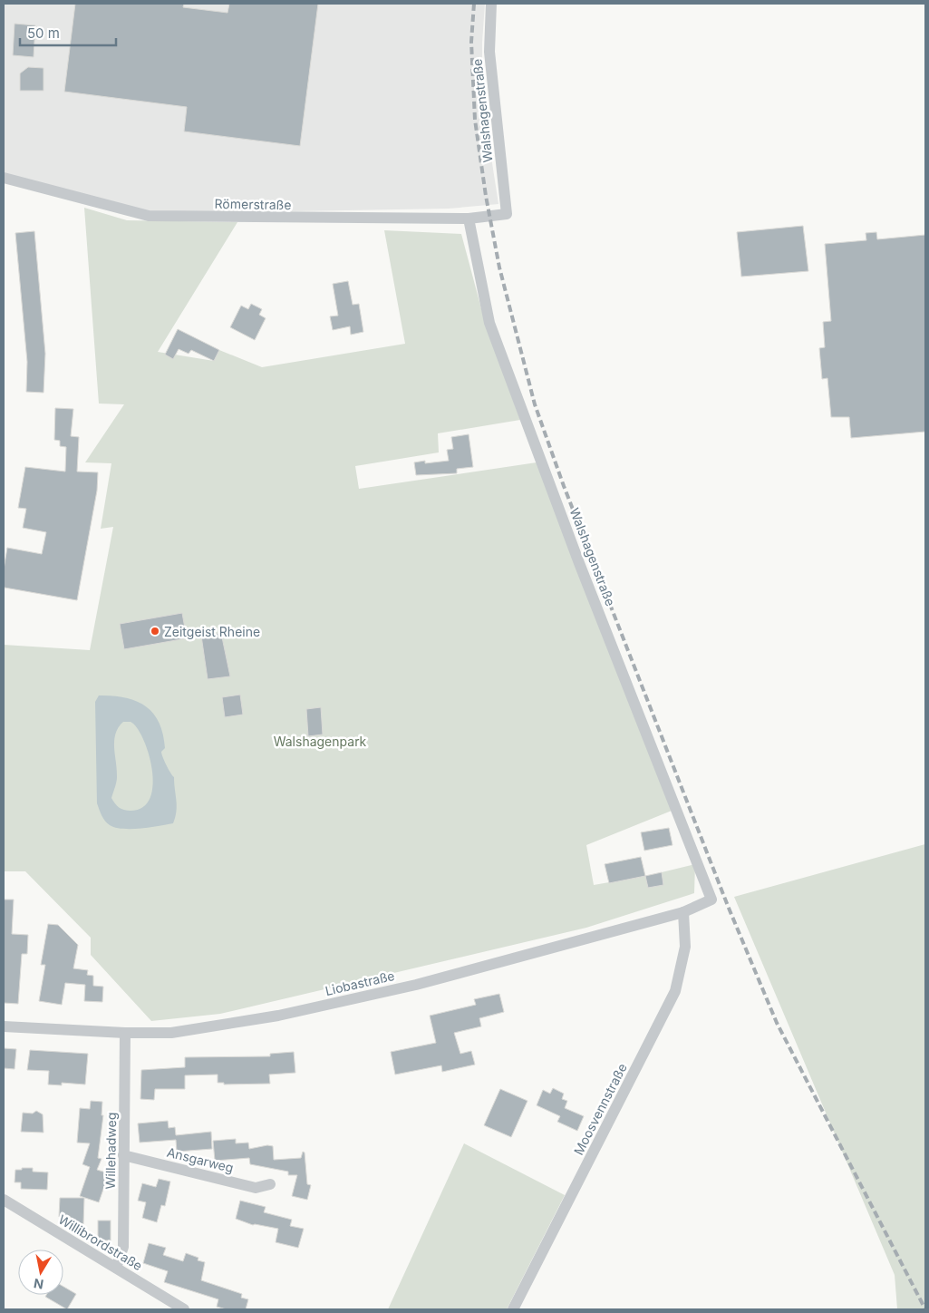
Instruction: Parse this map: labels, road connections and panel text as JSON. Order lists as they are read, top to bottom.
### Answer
{
  "streets": {
    "street": [
      "Walshagenstraße",
      "Römerstraße",
      "Liobastraße",
      "Moosvennstraße",
      "Willehadweg",
      "Ansgarweg",
      "Willibrordstraße"
    ]
  },
  "crossings": [
    ["Walshagenstraße", "Römerstraße"],
    ["Walshagenstraße", "Liobastraße"],
    ["Liobastraße", "Moosvennstraße"],
    ["Liobastraße", "Willehadweg"],
    ["Willehadweg", "Ansgarweg"],
    ["Willehadweg", "Willibrordstraße"]
  ],
  "parks": ["Walshagenpark"],
  "places": ["Zeitgeist Rheine"],
  "scale_bar": "50 m",
  "north": "bottom"
}
